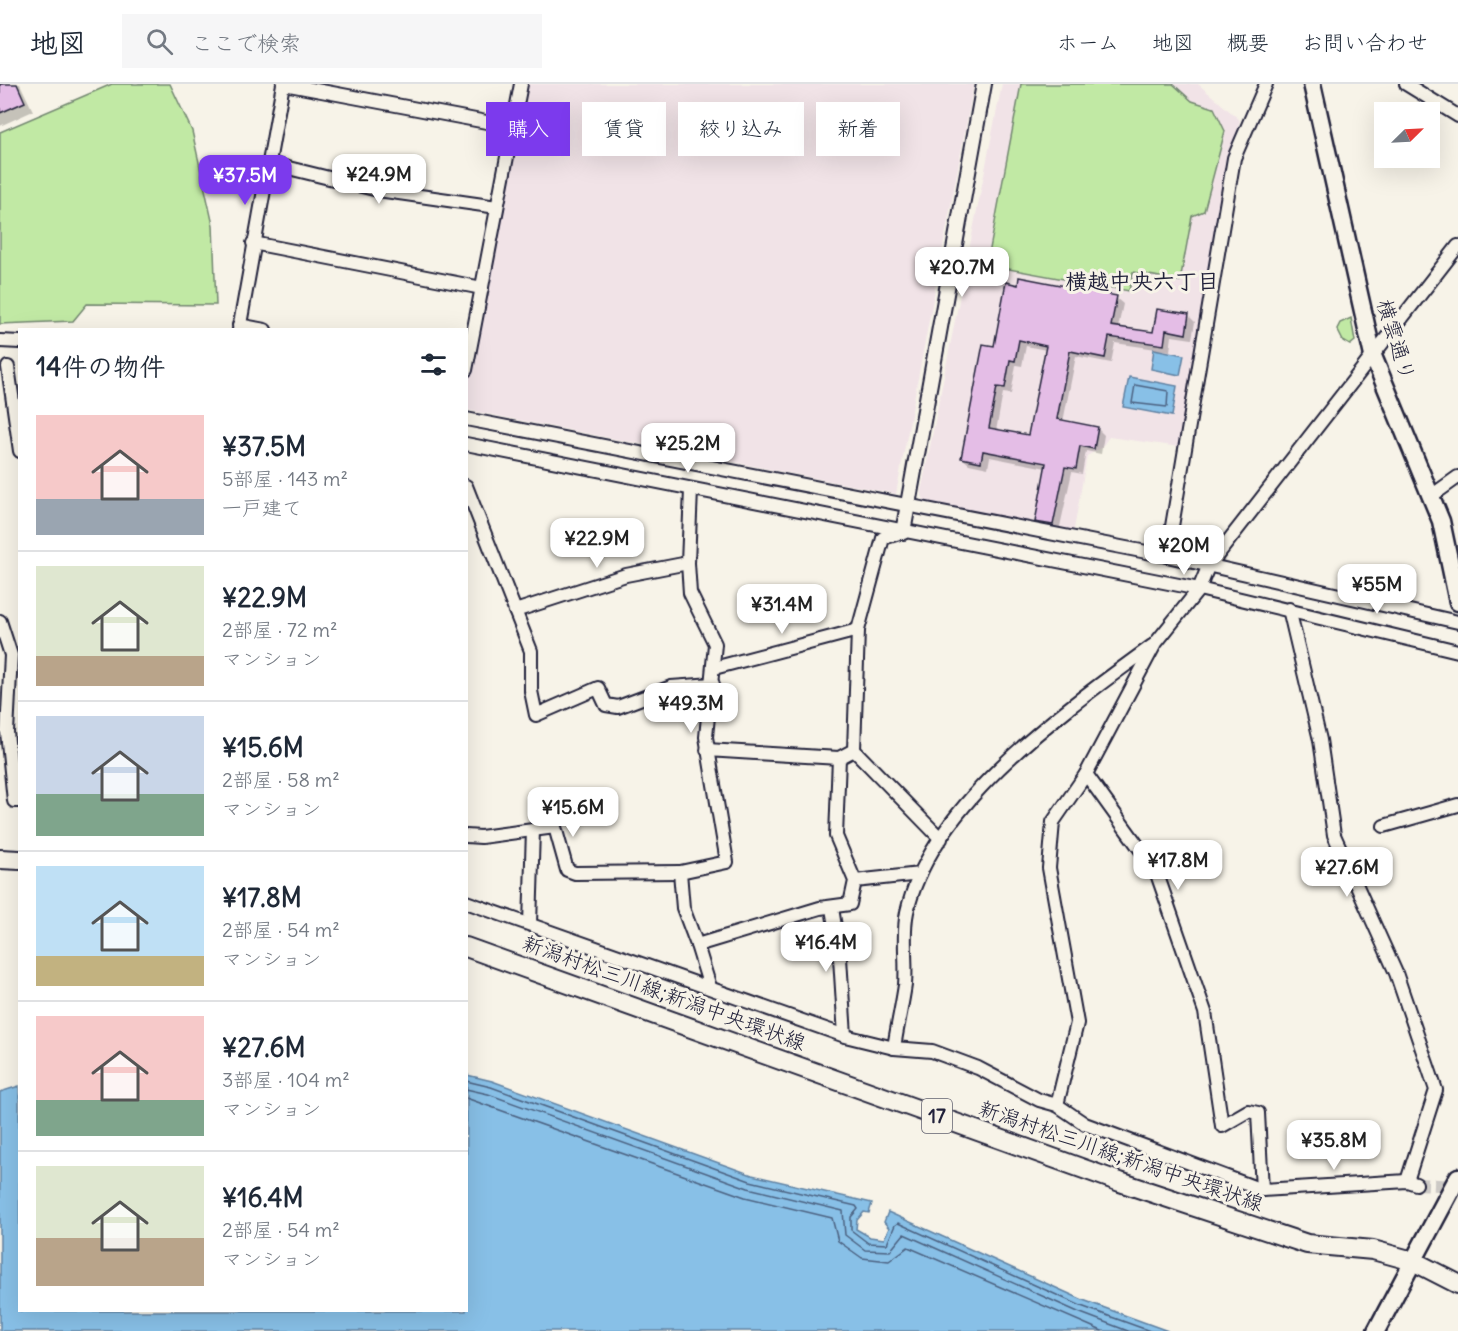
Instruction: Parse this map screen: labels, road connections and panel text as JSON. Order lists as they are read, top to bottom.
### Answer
{
  "streets": {
    "main road": ["横雲通り", "新潟村松三川線;新潟中央環状線", "17"]
  },
  "districts": ["横越中央六丁目"],
  "north": "top right",
  "page": {
    "header": "地図",
    "search": "ここで検索",
    "nav": [
      "ホーム",
      "地図",
      "概要",
      "お問い合わせ"
    ],
    "chip": [
      "購入",
      "賃貸",
      "絞り込み",
      "新着"
    ],
    "price": [
      "¥24.9M",
      "¥37.5M",
      "¥20.7M",
      "¥25.2M",
      "¥22.9M",
      "¥20M",
      "¥55M",
      "¥31.4M",
      "¥49.3M",
      "¥15.6M",
      "¥17.8M",
      "¥27.6M",
      "¥16.4M",
      "¥35.8M"
    ],
    "heading": "14件の物件",
    "list": [
      {
        "name": "¥37.5M",
        "note": "5部屋 · 143 m² · 一戸建て"
      },
      {
        "name": "¥22.9M",
        "note": "2部屋 · 72 m² · マンション"
      },
      {
        "name": "¥15.6M",
        "note": "2部屋 · 58 m² · マンション"
      },
      {
        "name": "¥17.8M",
        "note": "2部屋 · 54 m² · マンション"
      },
      {
        "name": "¥27.6M",
        "note": "3部屋 · 104 m² · マンション"
      },
      {
        "name": "¥16.4M",
        "note": "2部屋 · 54 m² · マンション"
      }
    ]
  }
}
